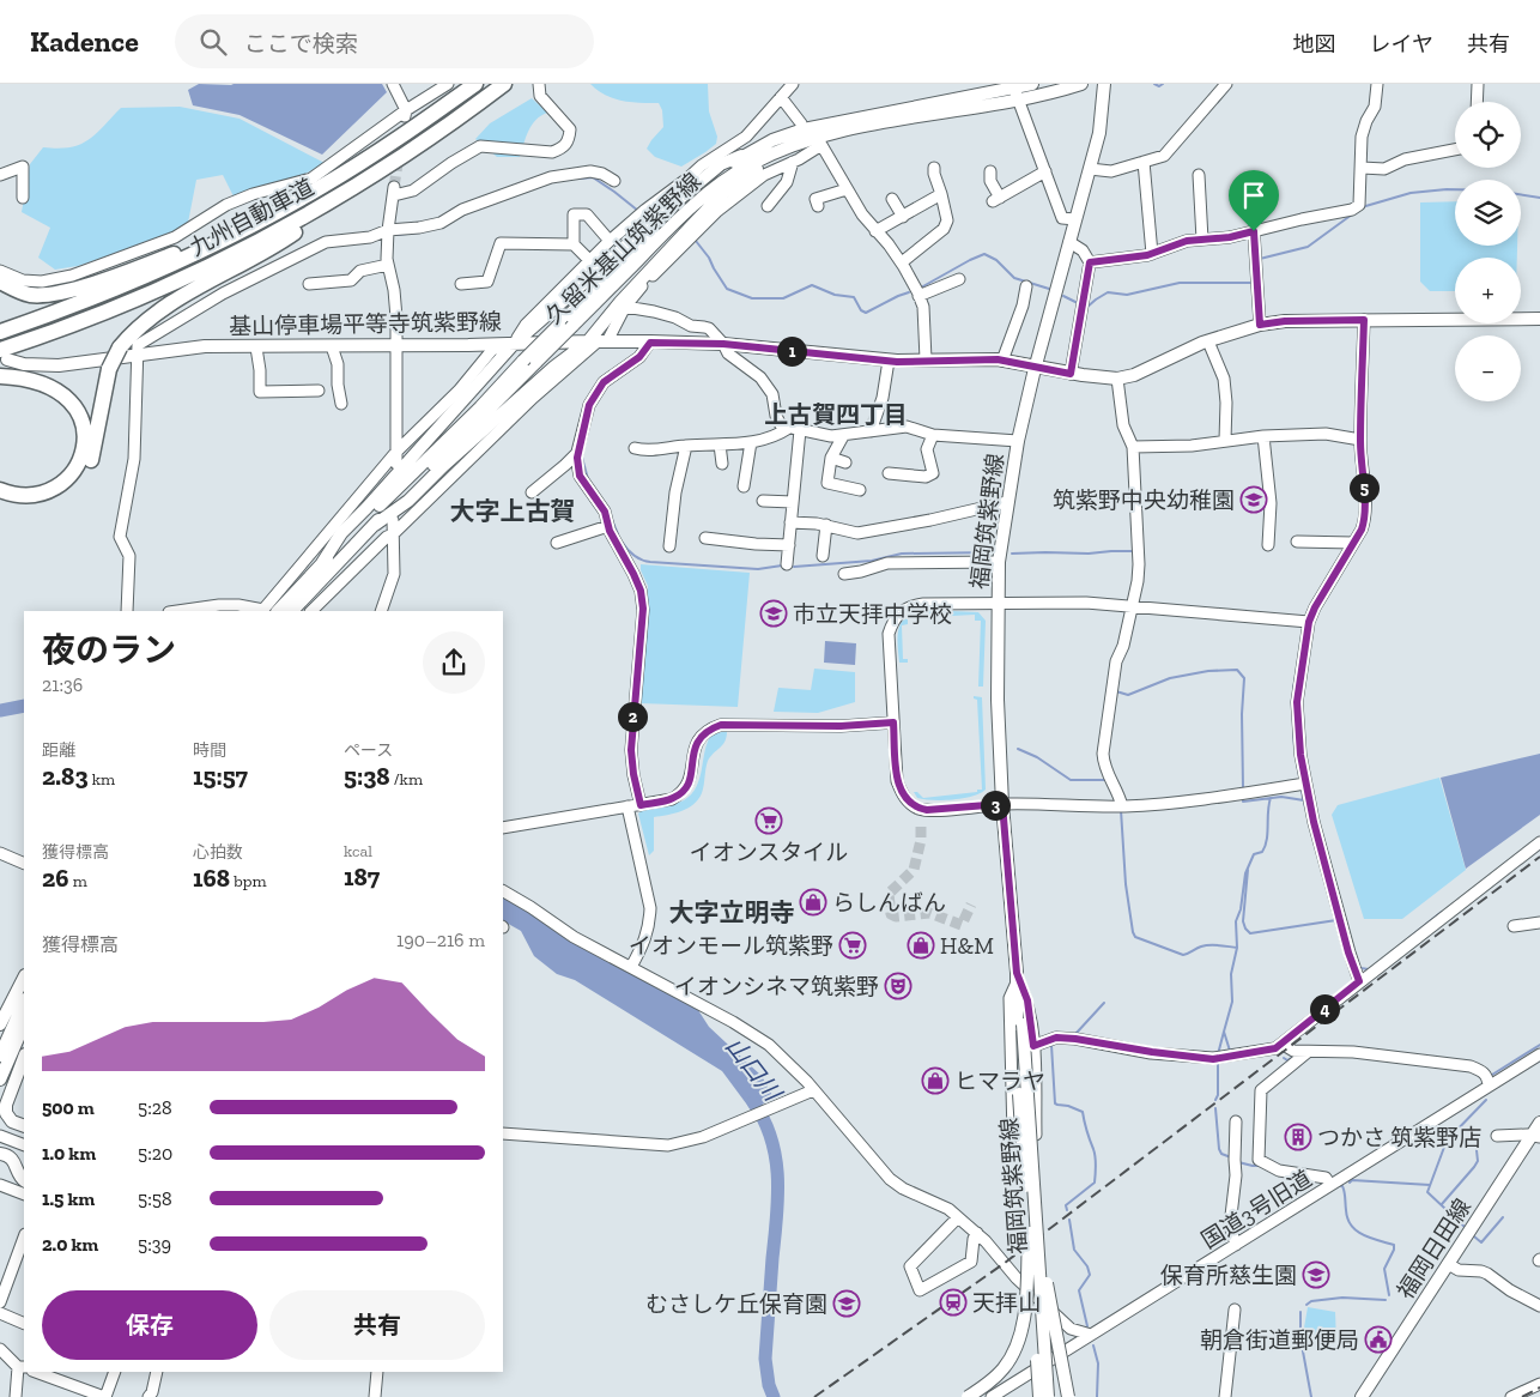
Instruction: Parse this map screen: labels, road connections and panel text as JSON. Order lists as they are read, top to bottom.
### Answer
{
  "streets": {
    "highway": ["九州自動車道"],
    "main road": [
      "久留米基山筑紫野線",
      "基山停車場平等寺筑紫野線",
      "福岡筑紫野線",
      "福岡日田線"
    ],
    "street": ["国道3号旧道"]
  },
  "crossings": [
    ["九州自動車道", "基山停車場平等寺筑紫野線"],
    ["基山停車場平等寺筑紫野線", "福岡筑紫野線"]
  ],
  "districts": ["上古賀四丁目", "大字上古賀", "大字立明寺"],
  "water": ["山口川"],
  "places": {
    "school or university": [
      "筑紫野中央幼稚園",
      "市立天拝中学校",
      "保育所慈生園",
      "むさしケ丘保育園"
    ],
    "supermarket": ["イオンスタイル", "イオンモール筑紫野"],
    "shop": ["らしんばん", "H&M", "ヒマラヤ"],
    "theatre": ["イオンシネマ筑紫野"],
    "building": ["つかさ 筑紫野店"],
    "station": ["天拝山"],
    "public building": ["朝倉街道郵便局"]
  },
  "page": {
    "header": "Kadence",
    "search": "ここで検索",
    "nav": ["地図", "レイヤ", "共有"],
    "map_buttons": ["+", "−"],
    "pins": [
      "1",
      "5",
      "2",
      "3",
      "4"
    ],
    "heading": ["夜のラン", "21:36"],
    "stats": [
      ["距離", "2.83 km"],
      ["時間", "15:57"],
      ["ペース", "5:38 /km"],
      ["獲得標高", "26 m"],
      ["心拍数", "168 bpm"],
      ["kcal", "187"]
    ],
    "chart": ["獲得標高", "190–216 m"],
    "list": [
      {
        "name": "500 m",
        "note": "5:28"
      },
      {
        "name": "1.0 km",
        "note": "5:20"
      },
      {
        "name": "1.5 km",
        "note": "5:58"
      },
      {
        "name": "2.0 km",
        "note": "5:39"
      }
    ],
    "buttons": ["保存", "共有"]
  }
}
